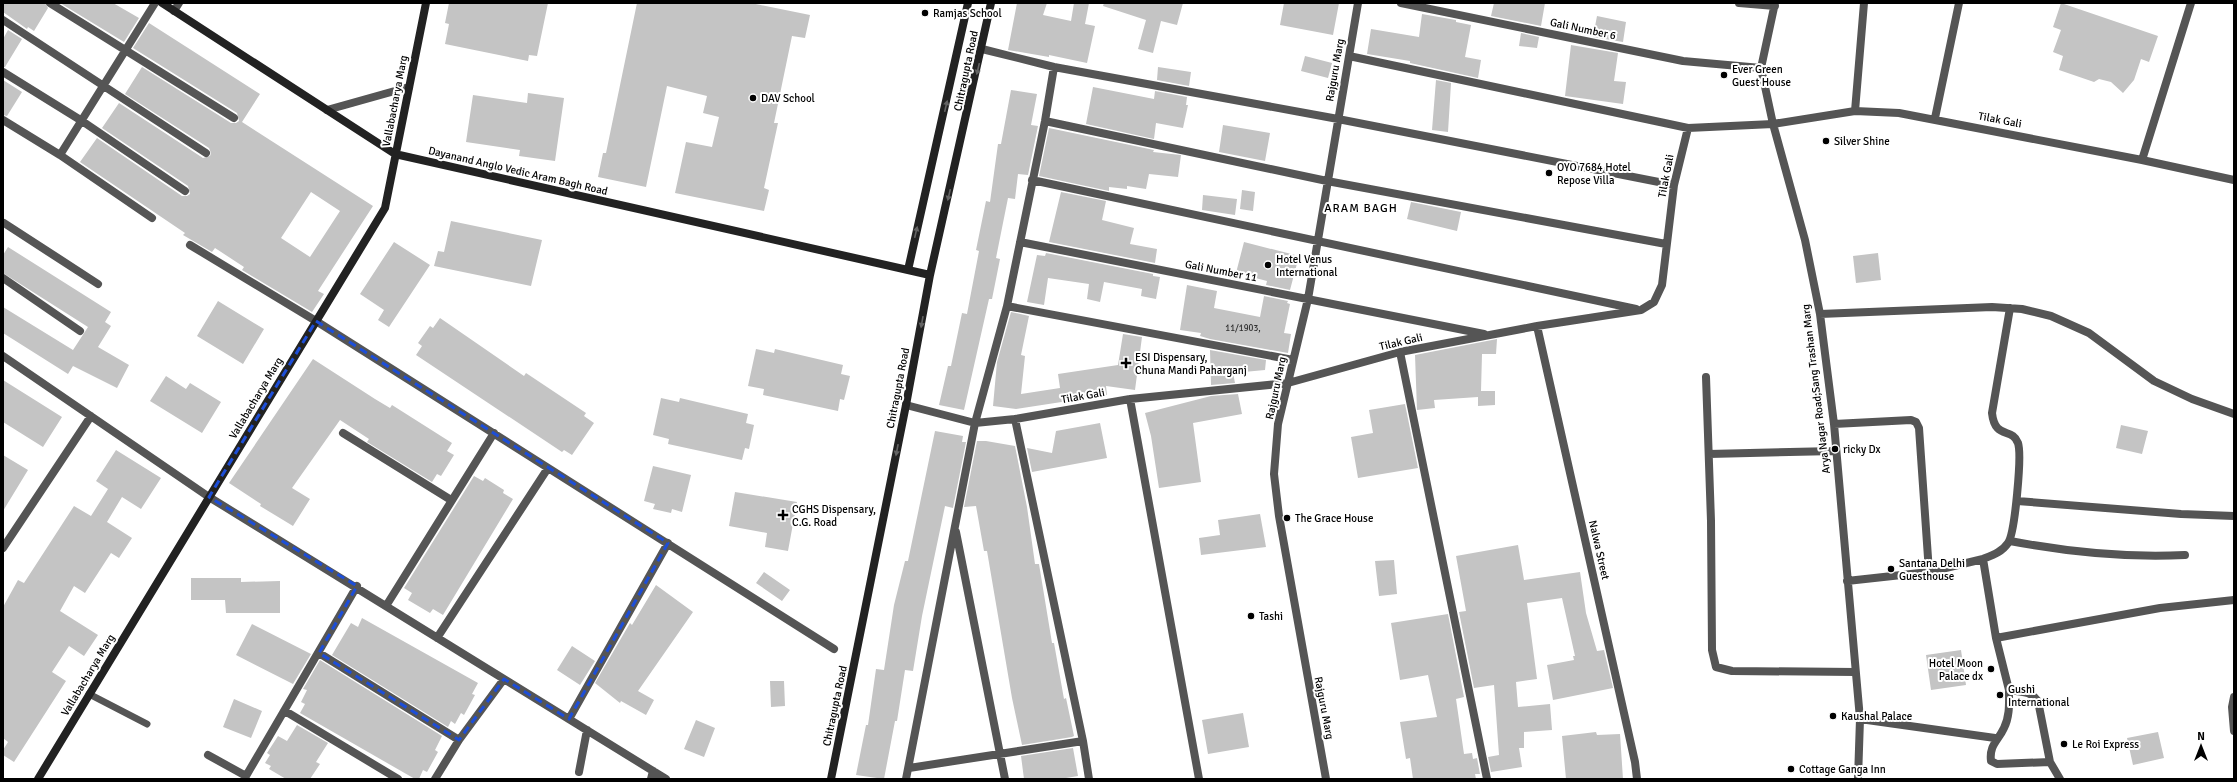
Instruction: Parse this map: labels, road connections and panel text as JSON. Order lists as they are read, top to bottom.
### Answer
{
  "streets": {
    "street": [
      "Gali Number 6",
      "Rajguru Marg",
      "Chitragupta Road",
      "Vallabacharya Marg",
      "Tilak Gali",
      "Dayanand Anglo Vedic Aram Bagh Road",
      "Gali Number 11",
      "Arya Nagar Road;Sang Trashan Marg",
      "Nalwa Street"
    ]
  },
  "crossings": [
    ["Gali Number 6", "Arya Nagar Road;Sang Trashan Marg"],
    ["Rajguru Marg", "Tilak Gali"],
    ["Rajguru Marg", "Gali Number 11"],
    ["Chitragupta Road", "Dayanand Anglo Vedic Aram Bagh Road"],
    ["Vallabacharya Marg", "Dayanand Anglo Vedic Aram Bagh Road"],
    ["Tilak Gali", "Gali Number 11"],
    ["Tilak Gali", "Arya Nagar Road;Sang Trashan Marg"],
    ["Tilak Gali", "Nalwa Street"]
  ],
  "districts": ["ARAM BAGH"],
  "places": {
    "other": [
      "Ramjas School",
      "Ever Green Guest House",
      "DAV School",
      "Silver Shine",
      "OYO 7684 Hotel Repose Villa",
      "Hotel Venus International",
      "ricky Dx",
      "The Grace House",
      "Santana Delhi Guesthouse",
      "Tashi",
      "Hotel Moon Palace dx",
      "Gushi International",
      "Kaushal Palace",
      "Le Roi Express",
      "Cottage Ganga Inn"
    ],
    "health": ["ESI Dispensary, Chuna Mandi Paharganj", "CGHS Dispensary, C.G. Road"]
  },
  "house_numbers": ["11/1903,"],
  "north": "top"
}
